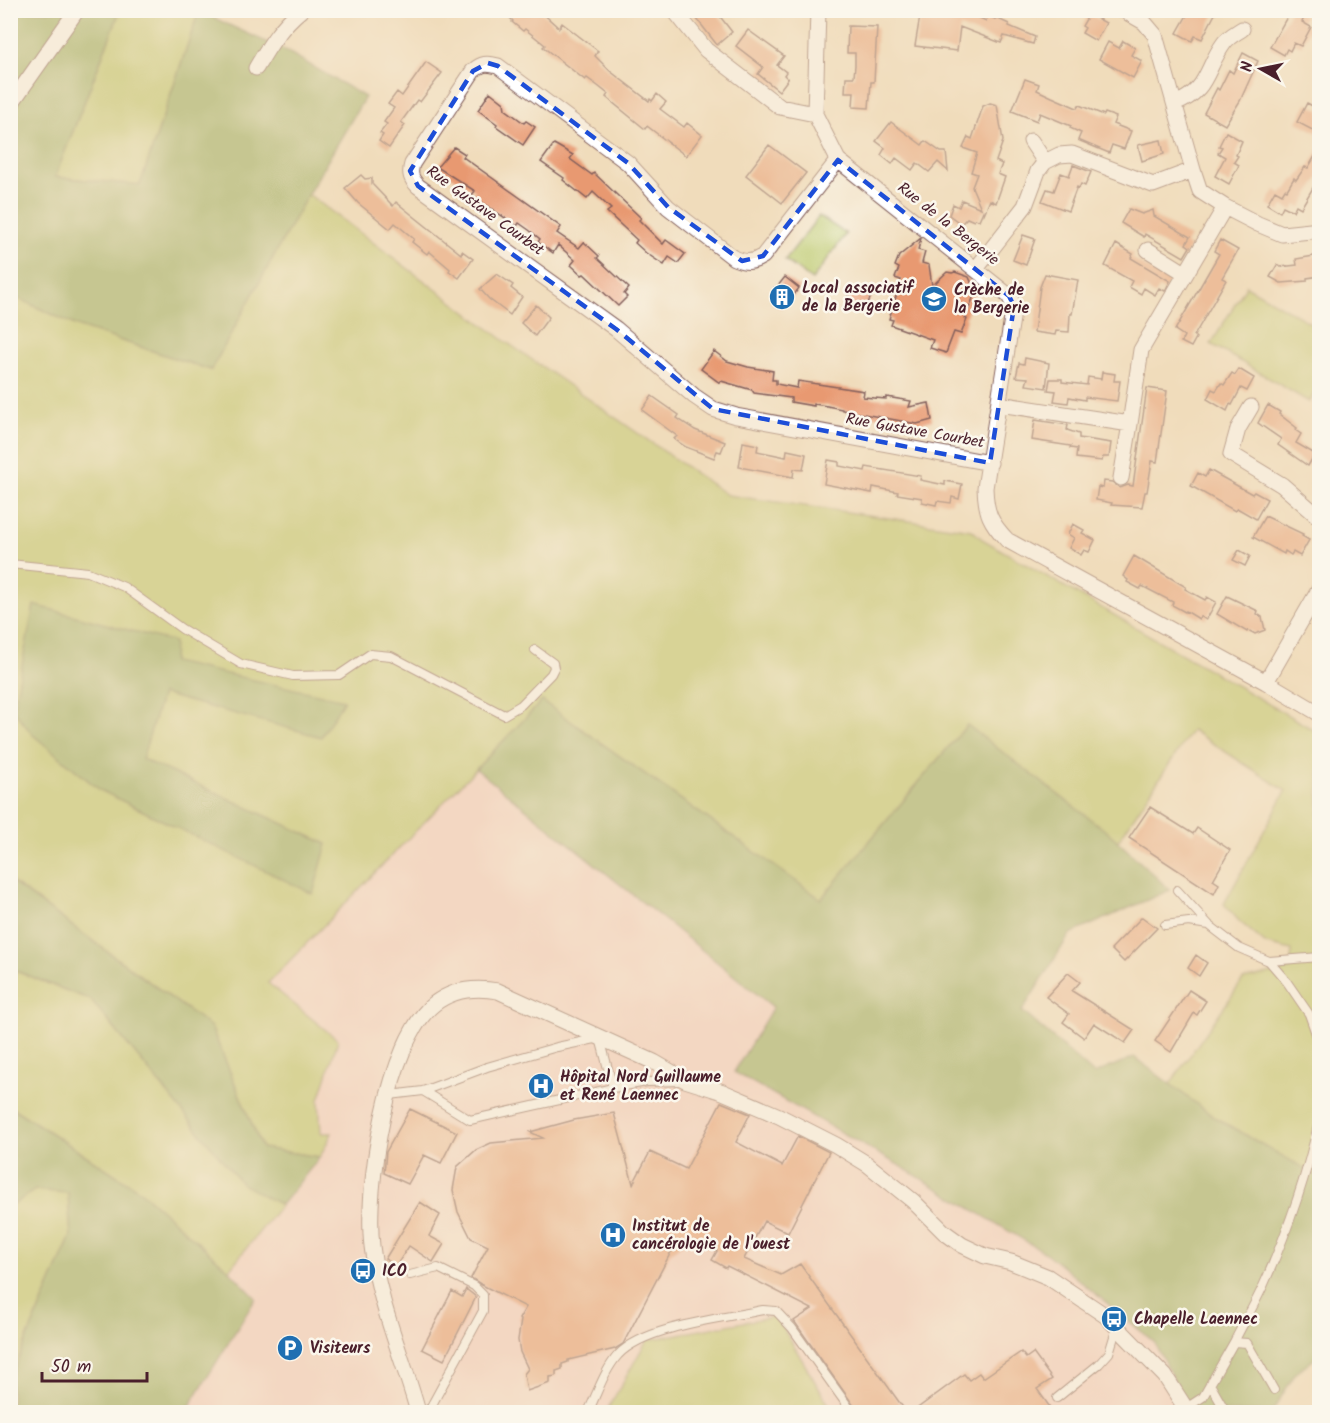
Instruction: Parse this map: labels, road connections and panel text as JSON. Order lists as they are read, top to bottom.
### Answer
{
  "streets": {
    "street": ["Rue Gustave Courbet", "Rue de la Bergerie"]
  },
  "crossings": [
    ["Rue Gustave Courbet", "Rue de la Bergerie"]
  ],
  "places": {
    "building": ["Local associatif de la Bergerie"],
    "school or university": ["Crèche de la Bergerie"],
    "hospital": ["Hôpital Nord Guillaume et René Laennec", "Institut de cancérologie de l'ouest"],
    "bus stop": ["ICO", "Chapelle Laennec"],
    "parking": ["Visiteurs"]
  },
  "scale_bar": "50 m",
  "north": "left"
}
